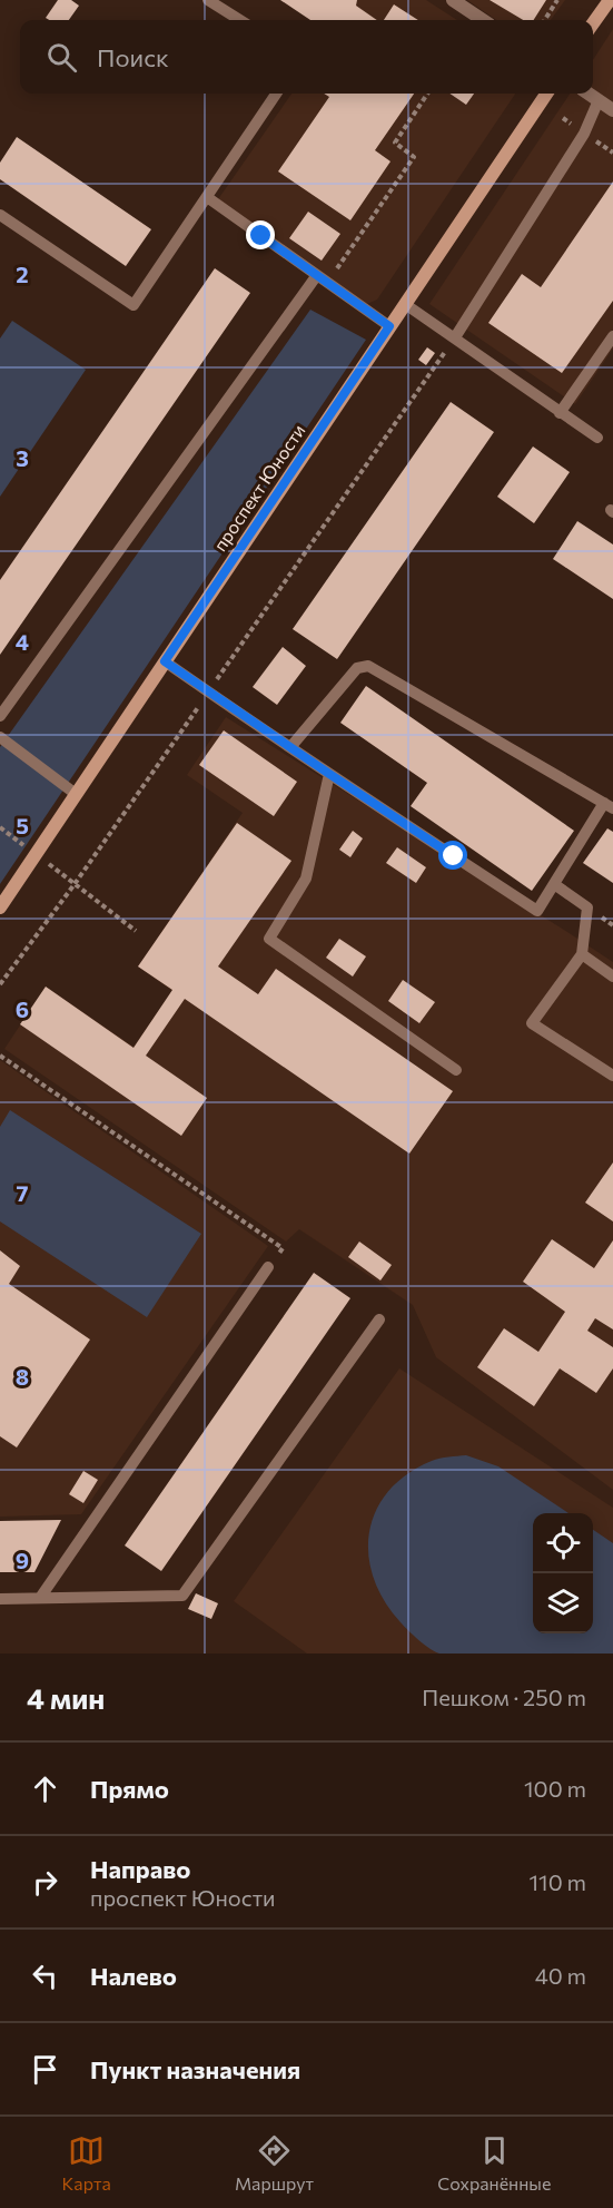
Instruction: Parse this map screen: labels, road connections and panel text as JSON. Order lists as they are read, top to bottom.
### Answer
{
  "streets": {
    "main road": ["проспект Юности"]
  },
  "page": {
    "search": "Поиск",
    "heading": ["4 мин", "Пешком · 250 m"],
    "list": [
      ["Прямо", "100 m"],
      ["Направо", "проспект Юности", "110 m"],
      ["Налево", "40 m"],
      "Пункт назначения"
    ],
    "nav": ["Карта", "Маршрут", "Сохранённые"]
  },
  "grid": {
    "rows": [
      "2",
      "3",
      "4",
      "5",
      "6",
      "7",
      "8",
      "9"
    ]
  }
}
